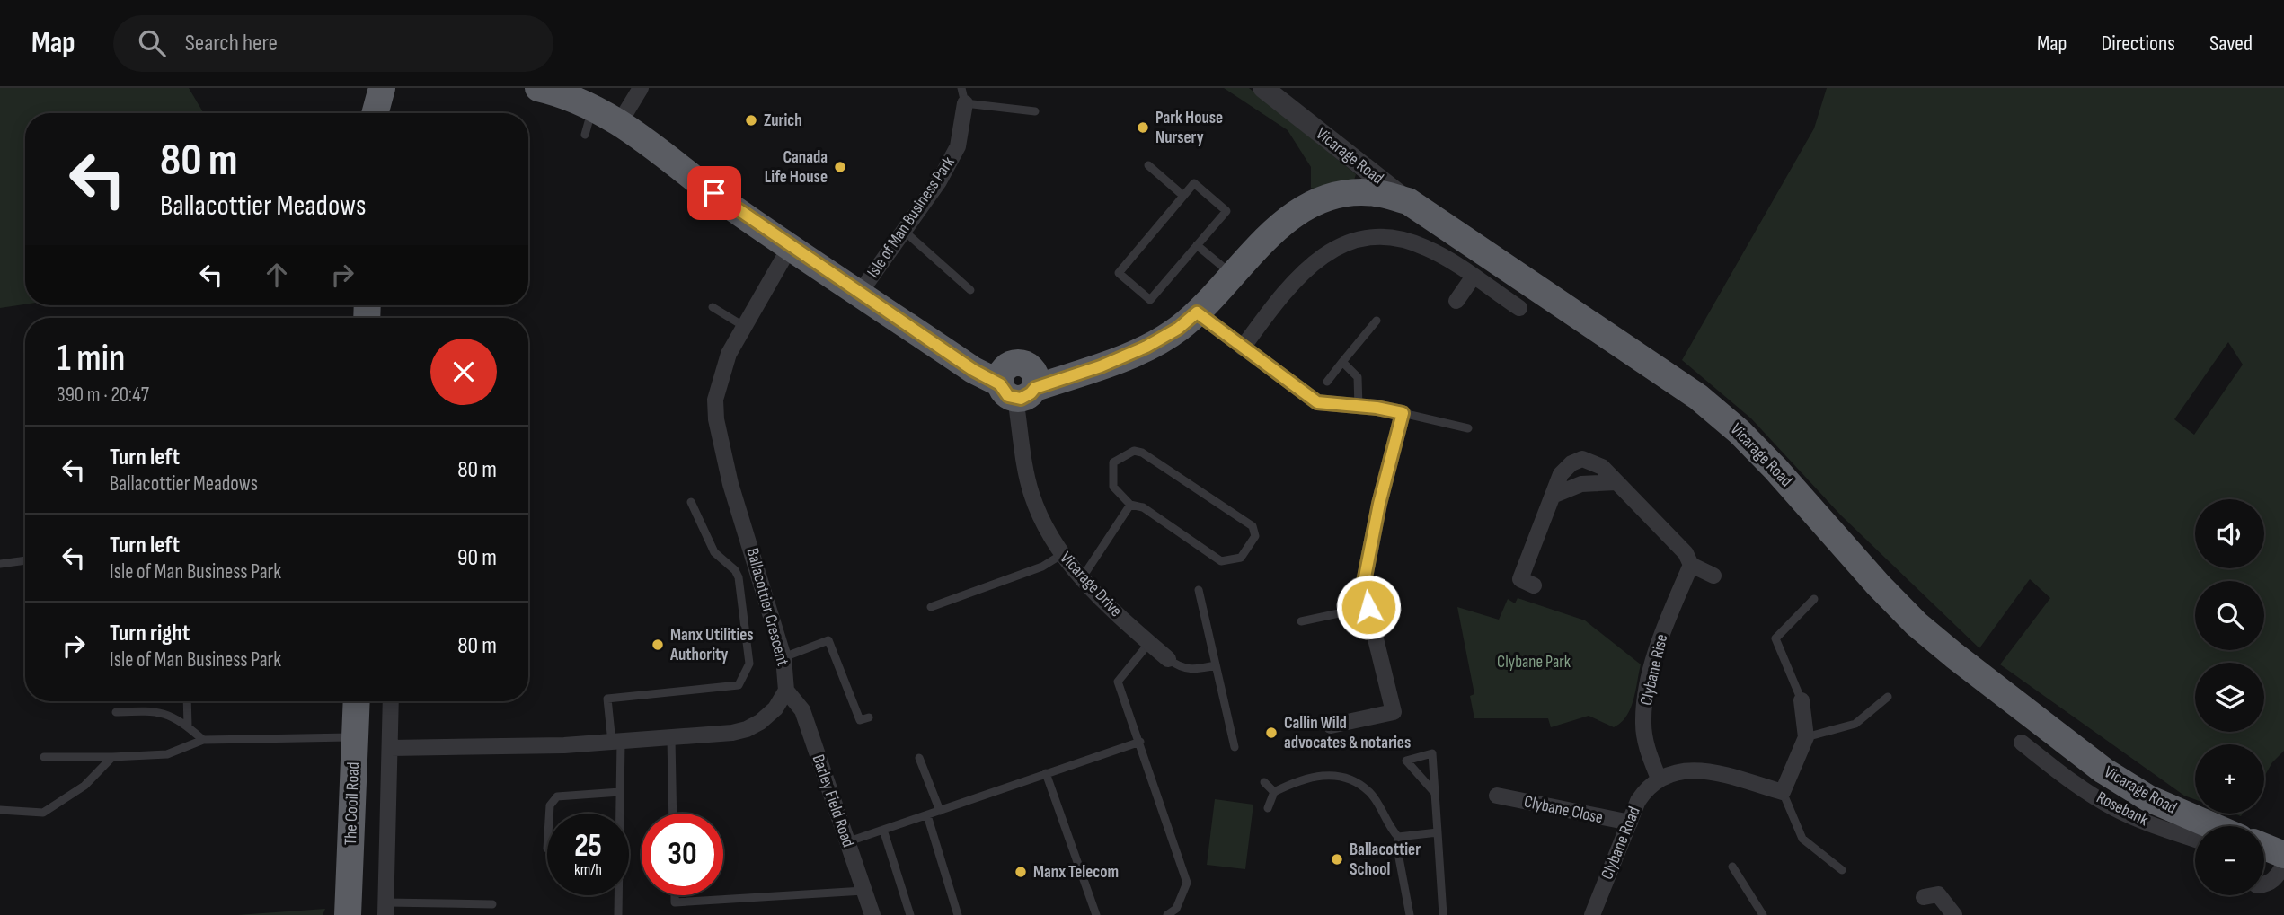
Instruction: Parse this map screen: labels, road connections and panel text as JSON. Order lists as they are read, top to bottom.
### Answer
{
  "streets": {
    "highway": ["Vicarage Road", "Isle of Man Business Park", "The Cooil Road"],
    "street": [
      "Vicarage Drive",
      "Ballacottier Crescent",
      "Clybane Rise",
      "Barley Field Road",
      "Rosebank",
      "Clybane Close",
      "Clybane Road"
    ]
  },
  "crossings": [
    ["Vicarage Road", "Isle of Man Business Park"],
    ["Vicarage Road", "Rosebank"],
    ["Isle of Man Business Park", "Vicarage Drive"],
    ["Isle of Man Business Park", "Ballacottier Crescent"],
    ["Ballacottier Crescent", "Barley Field Road"],
    ["Clybane Rise", "Clybane Road"],
    ["Clybane Close", "Clybane Road"]
  ],
  "parks": ["Clybane Park"],
  "places": [
    "Zurich",
    "Park House Nursery",
    "Canada Life House",
    "Manx Utilities Authority",
    "Callin Wild advocates & notaries",
    "Ballacottier School",
    "Manx Telecom"
  ],
  "page": {
    "header": "Map",
    "search": "Search here",
    "nav": ["Map", "Directions", "Saved"],
    "turn": ["80 m", "Ballacottier Meadows"],
    "heading": ["1 min", "390 m · 20:47"],
    "list": [
      {
        "name": "Turn left",
        "note": "Ballacottier Meadows",
        "value": "80 m"
      },
      {
        "name": "Turn left",
        "note": "Isle of Man Business Park",
        "value": "90 m"
      },
      {
        "name": "Turn right",
        "note": "Isle of Man Business Park",
        "value": "80 m"
      }
    ],
    "map_buttons": ["+", "−"],
    "speed": "25 km/h",
    "limit": "30"
  }
}
